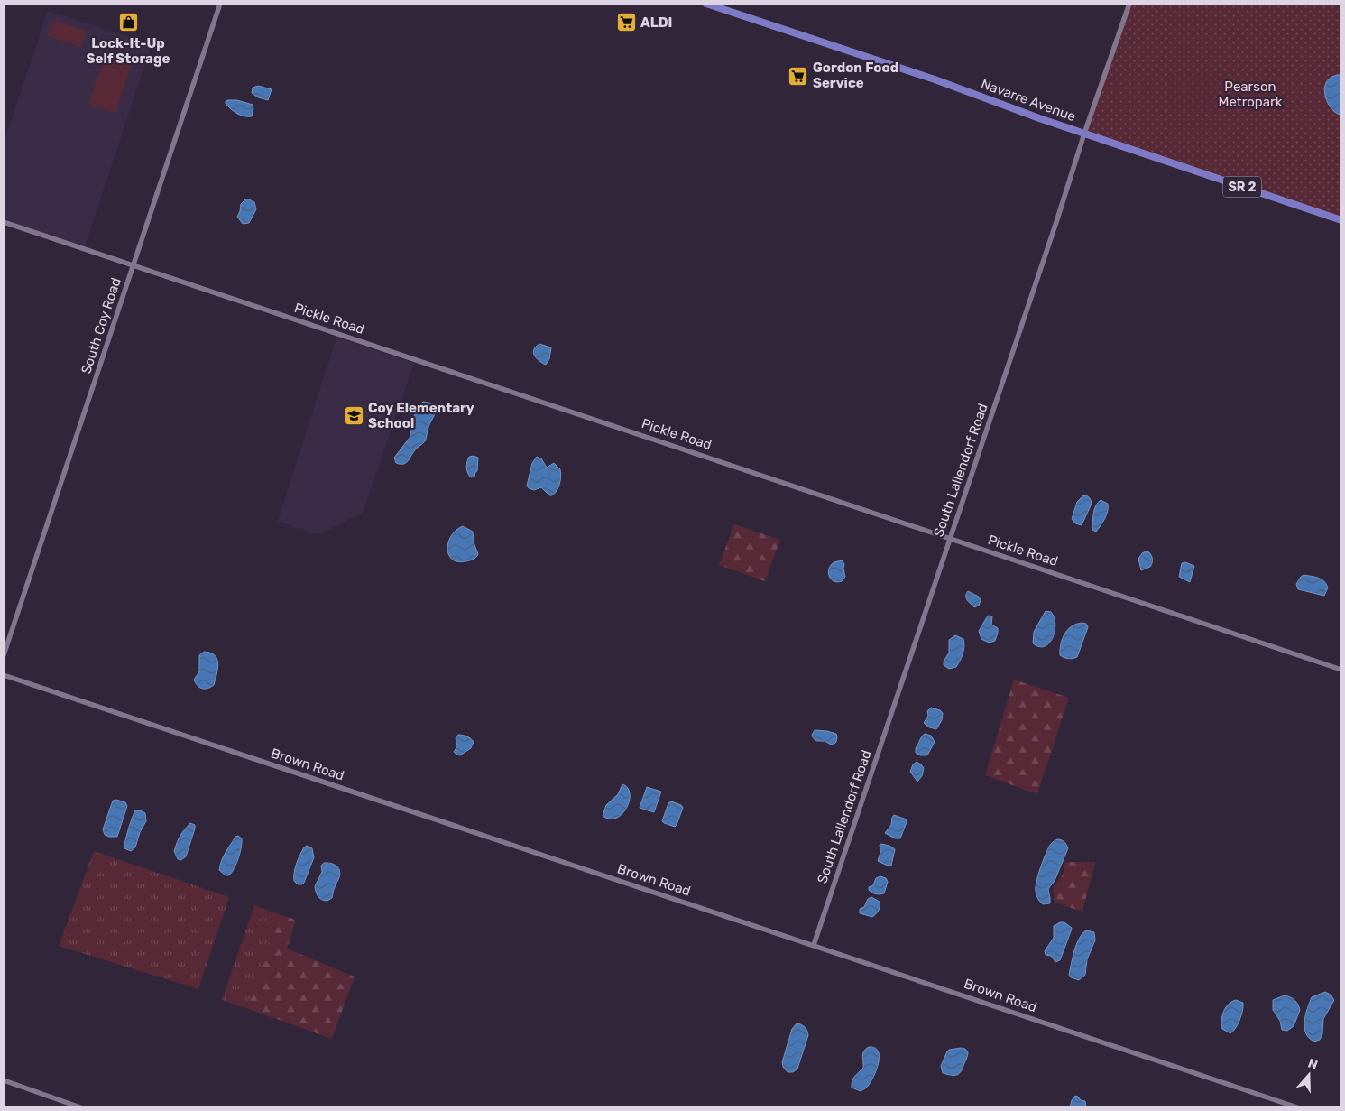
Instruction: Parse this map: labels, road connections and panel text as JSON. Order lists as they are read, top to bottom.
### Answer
{
  "streets": {
    "highway": ["Navarre Avenue", "SR 2"],
    "street": [
      "Pickle Road",
      "South Coy Road",
      "South Lallendorf Road",
      "Brown Road"
    ]
  },
  "crossings": [
    ["Navarre Avenue", "South Lallendorf Road"],
    ["Pickle Road", "South Coy Road"],
    ["Pickle Road", "South Lallendorf Road"],
    ["South Lallendorf Road", "Brown Road"]
  ],
  "parks": ["Pearson Metropark"],
  "places": {
    "shop": ["Lock-It-Up Self Storage"],
    "supermarket": ["ALDI", "Gordon Food Service"],
    "school or university": ["Coy Elementary School"]
  },
  "north": "top"
}
